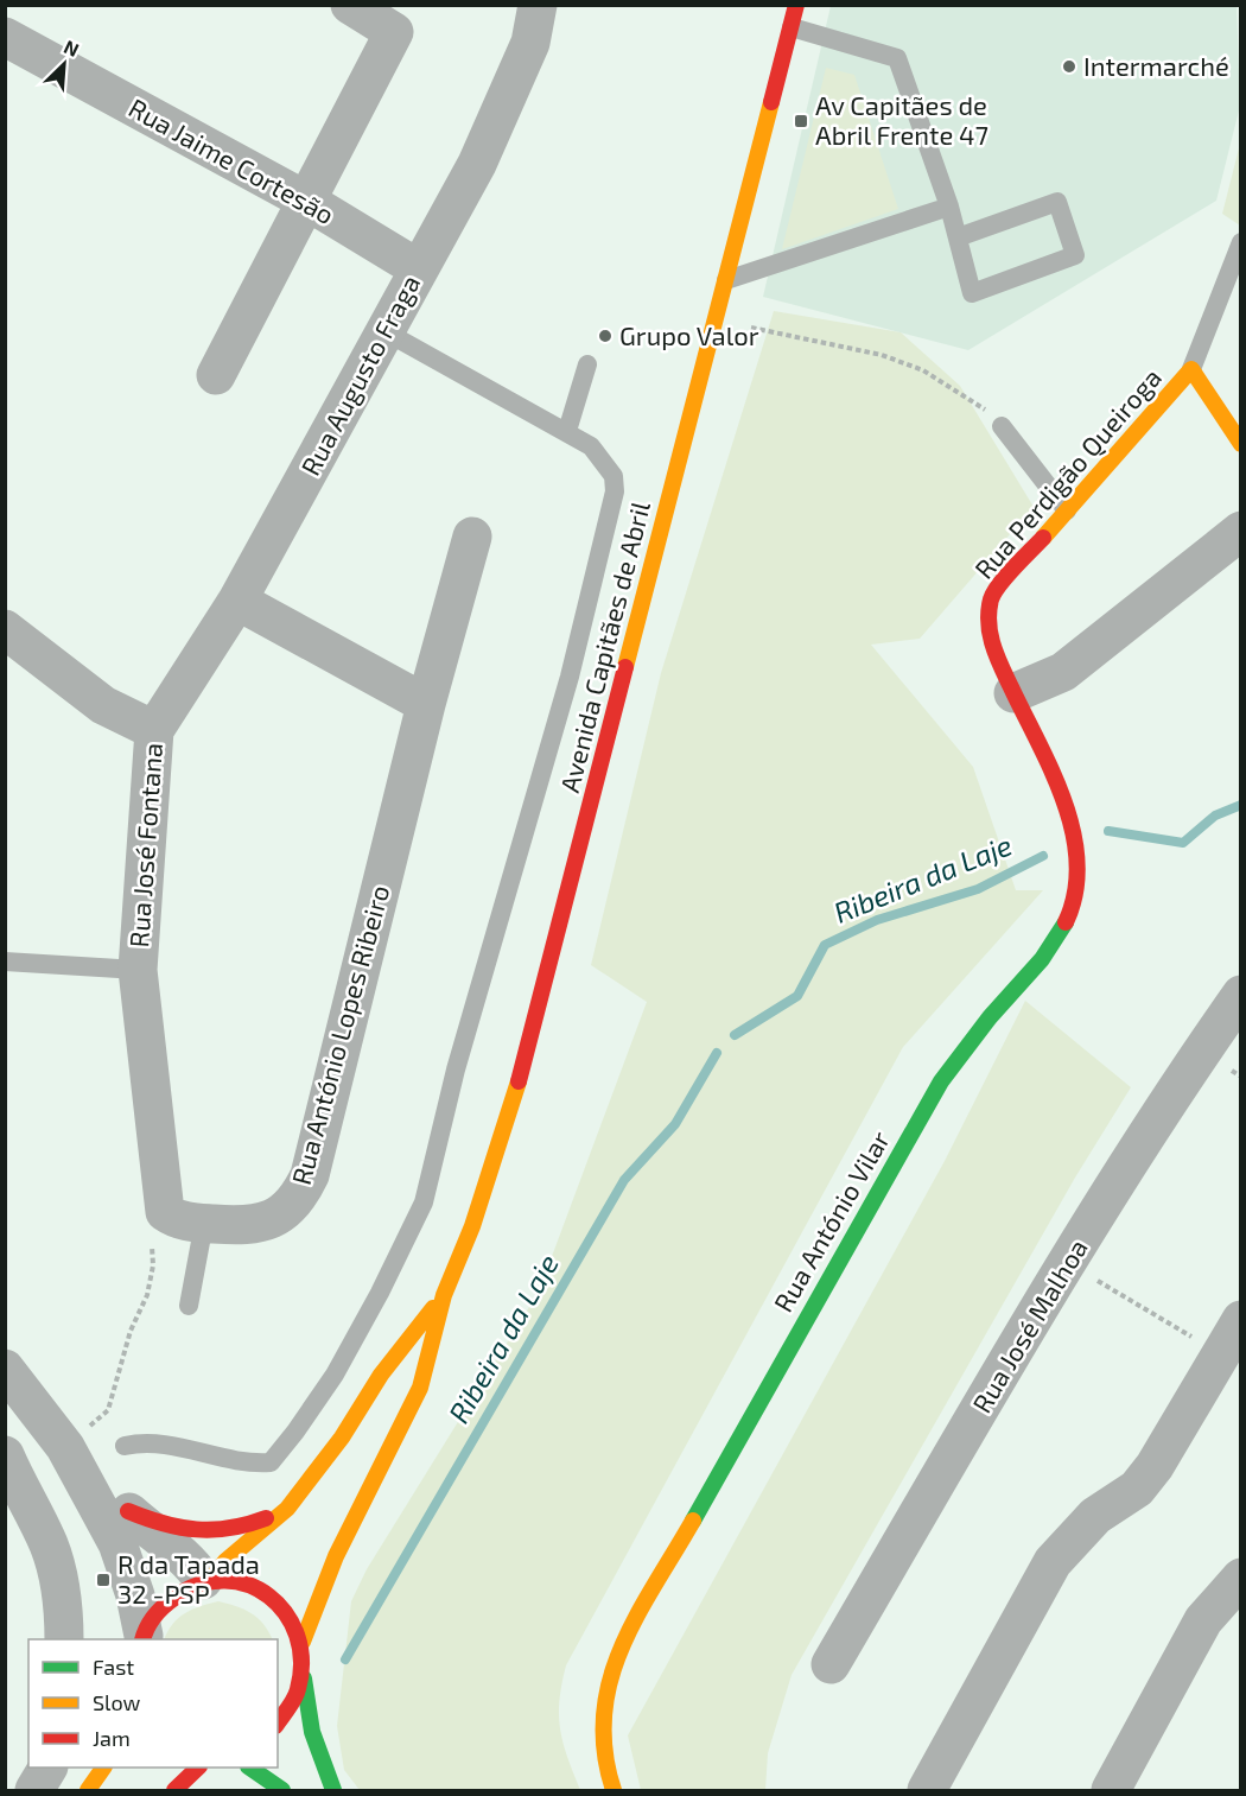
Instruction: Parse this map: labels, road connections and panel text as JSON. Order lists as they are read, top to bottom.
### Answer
{
  "streets": {
    "street": [
      "Rua Jaime Cortesão",
      "Rua Augusto Fraga",
      "Rua Perdigão Queiroga",
      "Avenida Capitães de Abril",
      "Rua José Fontana",
      "Rua António Lopes Ribeiro",
      "Rua António Vilar",
      "Rua José Malhoa"
    ]
  },
  "crossings": [
    ["Rua Jaime Cortesão", "Rua Augusto Fraga"],
    ["Rua Augusto Fraga", "Rua José Fontana"],
    ["Rua Perdigão Queiroga", "Rua António Vilar"],
    ["Rua José Fontana", "Rua António Lopes Ribeiro"]
  ],
  "water": ["Ribeira da Laje"],
  "places": {
    "other": ["Intermarché", "Grupo Valor"],
    "transit": ["Av Capitães de Abril Frente 47", "R da Tapada 32 -PSP"]
  },
  "legend": ["Fast", "Slow", "Jam"],
  "north": "top right"
}
